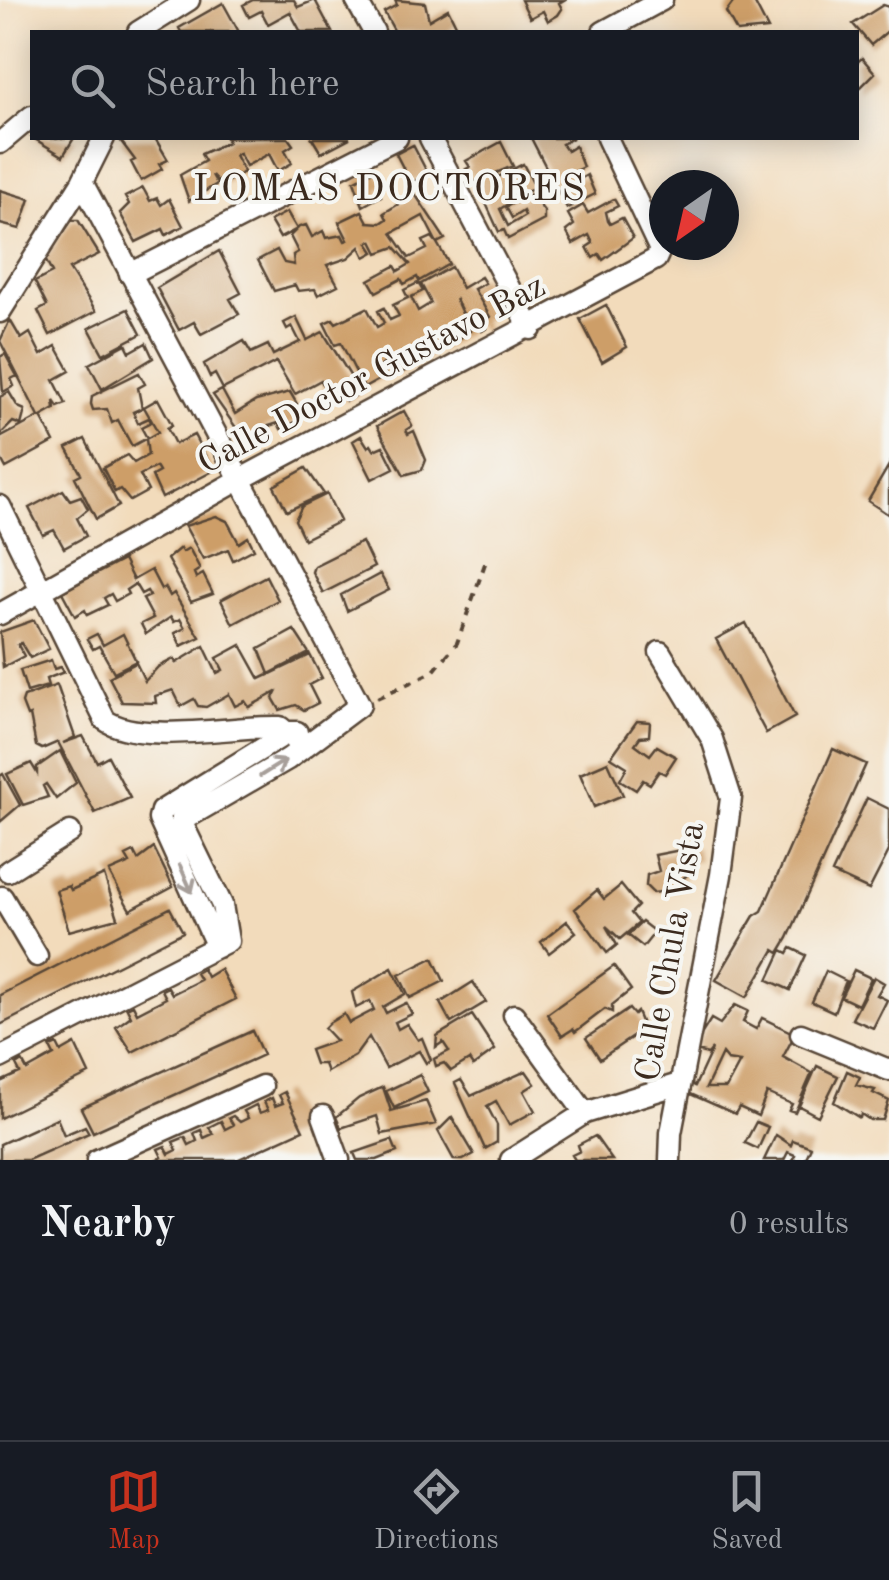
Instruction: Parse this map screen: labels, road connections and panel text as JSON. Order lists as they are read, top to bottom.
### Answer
{
  "streets": {
    "street": ["Calle Doctor Gustavo Baz", "Calle Chula Vista"]
  },
  "districts": ["LOMAS DOCTORES"],
  "north": "bottom left",
  "page": {
    "search": "Search here",
    "heading": ["Nearby", "0 results"],
    "nav": ["Map", "Directions", "Saved"]
  }
}
